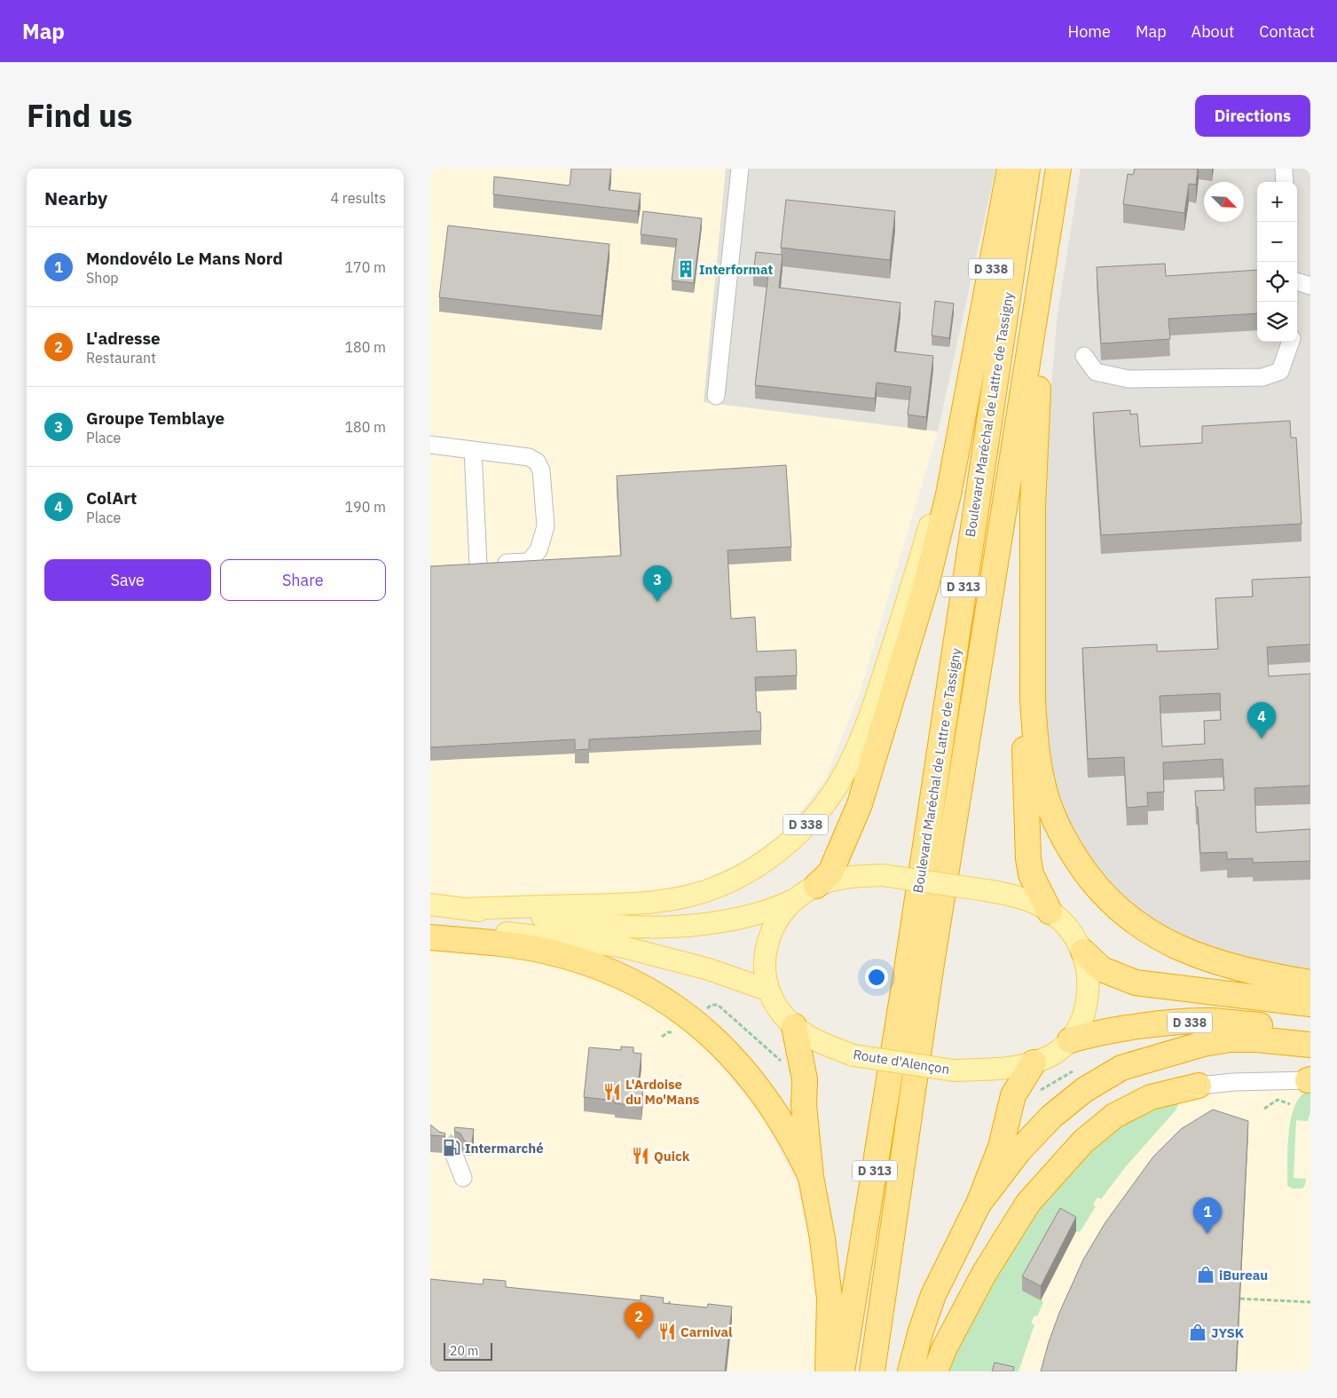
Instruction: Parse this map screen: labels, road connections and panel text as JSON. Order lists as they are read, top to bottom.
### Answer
{
  "streets": {
    "highway": ["D 338", "Boulevard Maréchal de Lattre de Tassigny", "D 313"],
    "main road": ["Route d'Alençon"]
  },
  "crossings": [
    ["D 338", "Route d'Alençon"]
  ],
  "places": {
    "building": ["Interformat"],
    "restaurant": ["L'Ardoise du Mo'Mans", "Quick", "Carnival"],
    "fuel station": ["Intermarché"],
    "shop": ["iBureau", "JYSK"]
  },
  "scale_bar": "20 m",
  "north": "bottom right",
  "page": {
    "header": "Map",
    "nav": [
      "Home",
      "Map",
      "About",
      "Contact"
    ],
    "title": "Find us",
    "buttons": [
      "Directions",
      ["Save", "Share"]
    ],
    "heading": ["Nearby", "4 results"],
    "map_buttons": ["+", "−"],
    "list": [
      {
        "mark": "1",
        "name": "Mondovélo Le Mans Nord",
        "note": "Shop",
        "value": "170 m"
      },
      {
        "mark": "2",
        "name": "L'adresse",
        "note": "Restaurant",
        "value": "180 m"
      },
      {
        "mark": "3",
        "name": "Groupe Temblaye",
        "note": "Place",
        "value": "180 m"
      },
      {
        "mark": "4",
        "name": "ColArt",
        "note": "Place",
        "value": "190 m"
      }
    ],
    "pins": [
      "3",
      "4",
      "1",
      "2"
    ],
    "scale": "20 m"
  }
}
